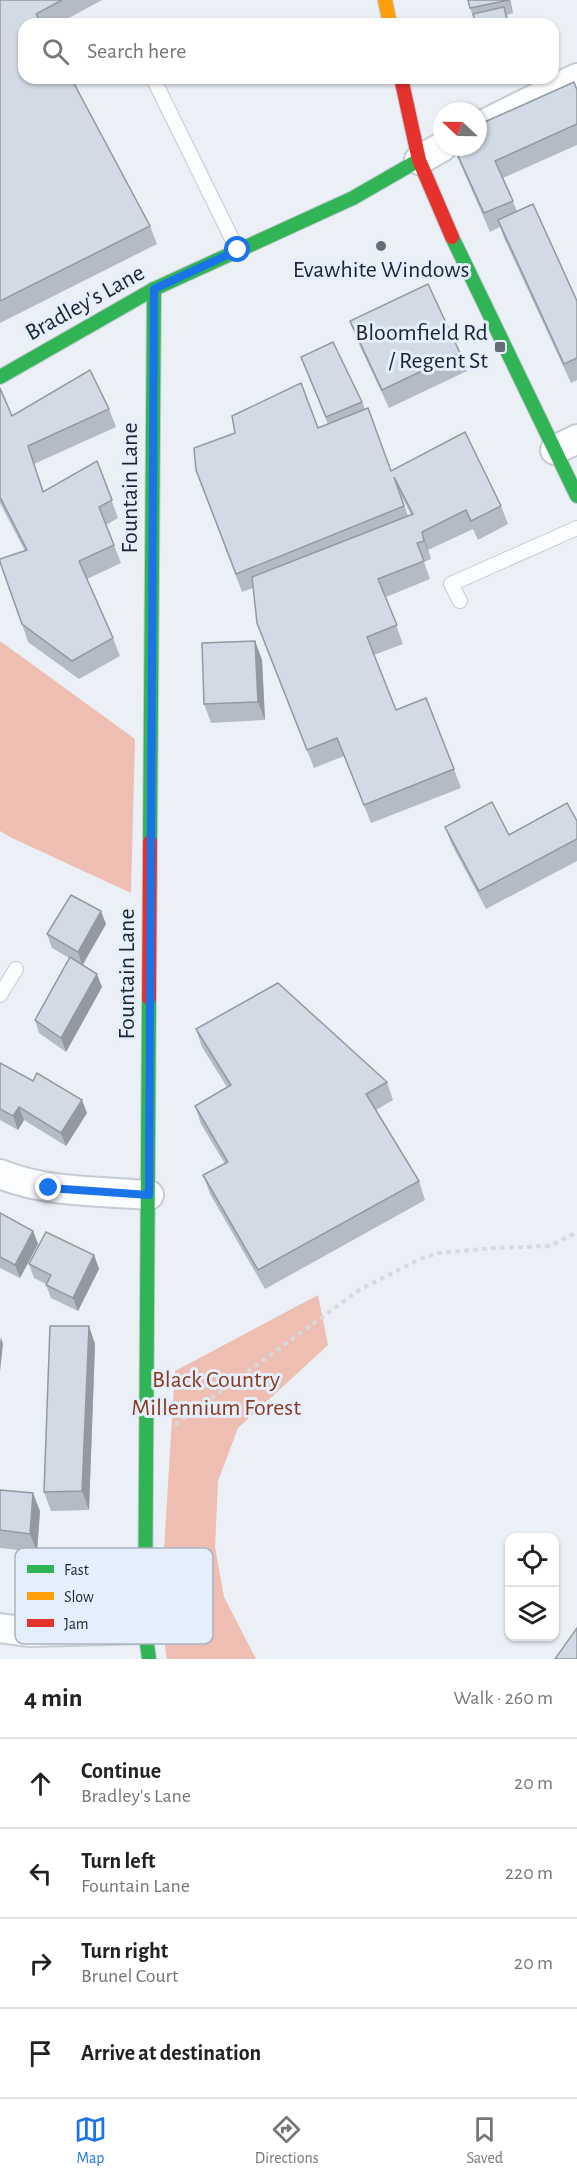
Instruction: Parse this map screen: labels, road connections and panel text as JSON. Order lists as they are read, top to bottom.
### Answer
{
  "streets": {
    "street": ["Bradley's Lane", "Fountain Lane"]
  },
  "crossings": [
    ["Bradley's Lane", "Fountain Lane"]
  ],
  "parks": ["Black Country Millennium Forest"],
  "places": {
    "other": ["Evawhite Windows"],
    "transit": ["Bloomfield Rd / Regent St"]
  },
  "legend": ["Fast", "Slow", "Jam"],
  "north": "left",
  "page": {
    "search": "Search here",
    "heading": ["4 min", "Walk · 260 m"],
    "list": [
      ["Continue", "Bradley's Lane", "20 m"],
      ["Turn left", "Fountain Lane", "220 m"],
      ["Turn right", "Brunel Court", "20 m"],
      "Arrive at destination"
    ],
    "nav": ["Map", "Directions", "Saved"]
  }
}
